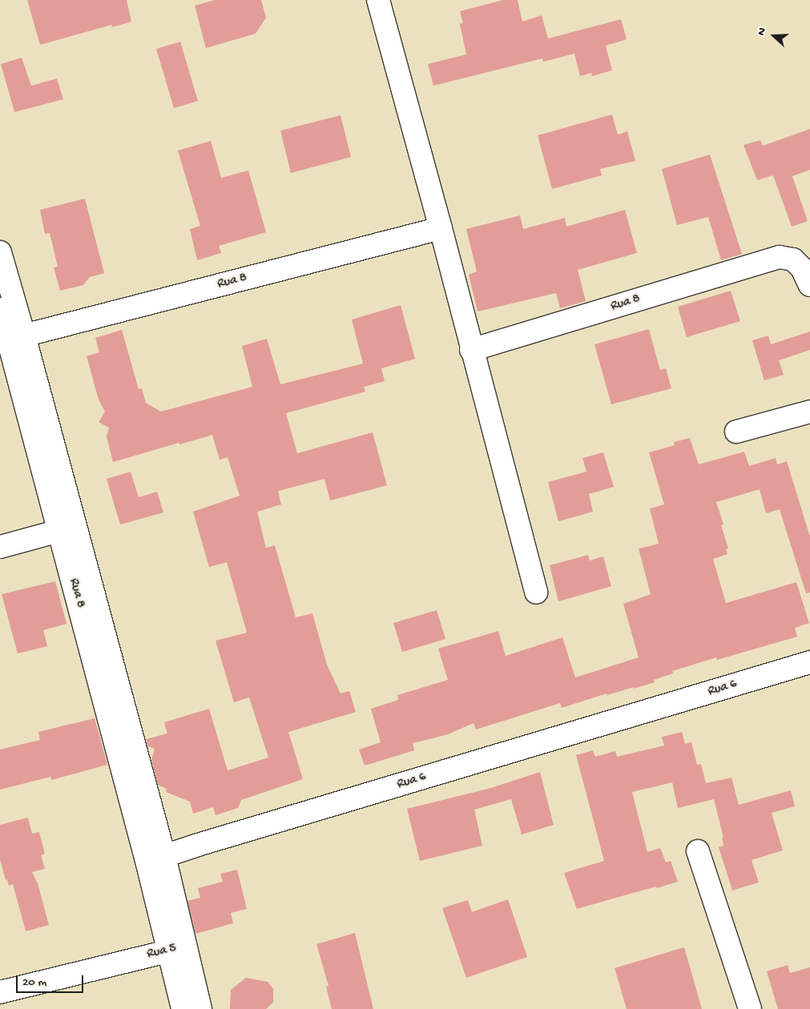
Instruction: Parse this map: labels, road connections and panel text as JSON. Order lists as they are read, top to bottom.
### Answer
{
  "streets": {
    "street": ["Rua 8", "Rua 6", "Rua 5"]
  },
  "crossings": [
    ["Rua 8", "Rua 6"]
  ],
  "scale_bar": "20 m",
  "north": "left"
}
